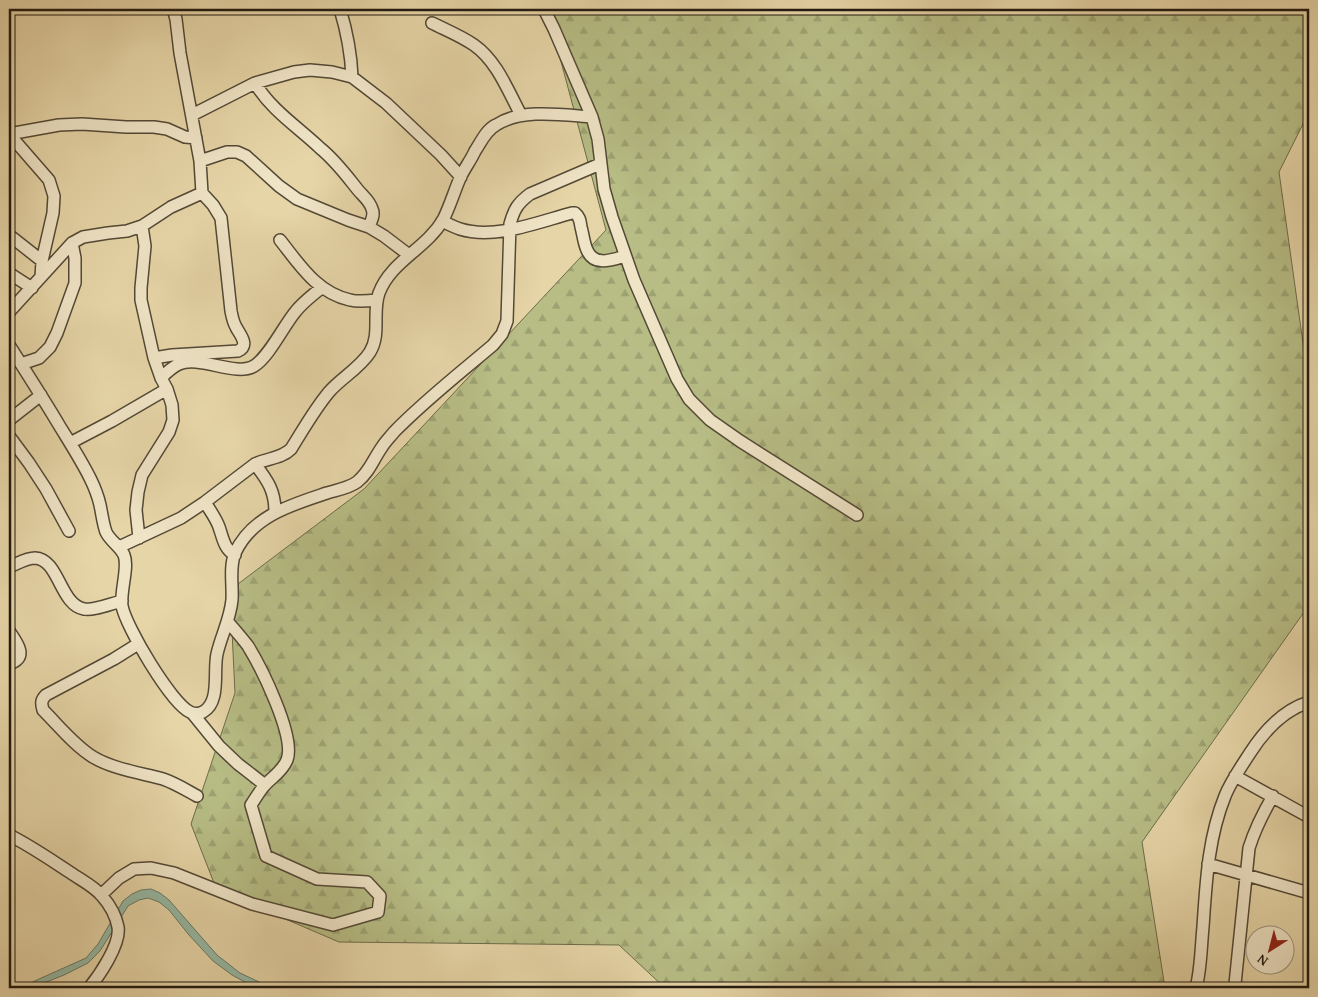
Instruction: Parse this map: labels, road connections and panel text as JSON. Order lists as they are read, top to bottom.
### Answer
{
  "north": "bottom left"
}
